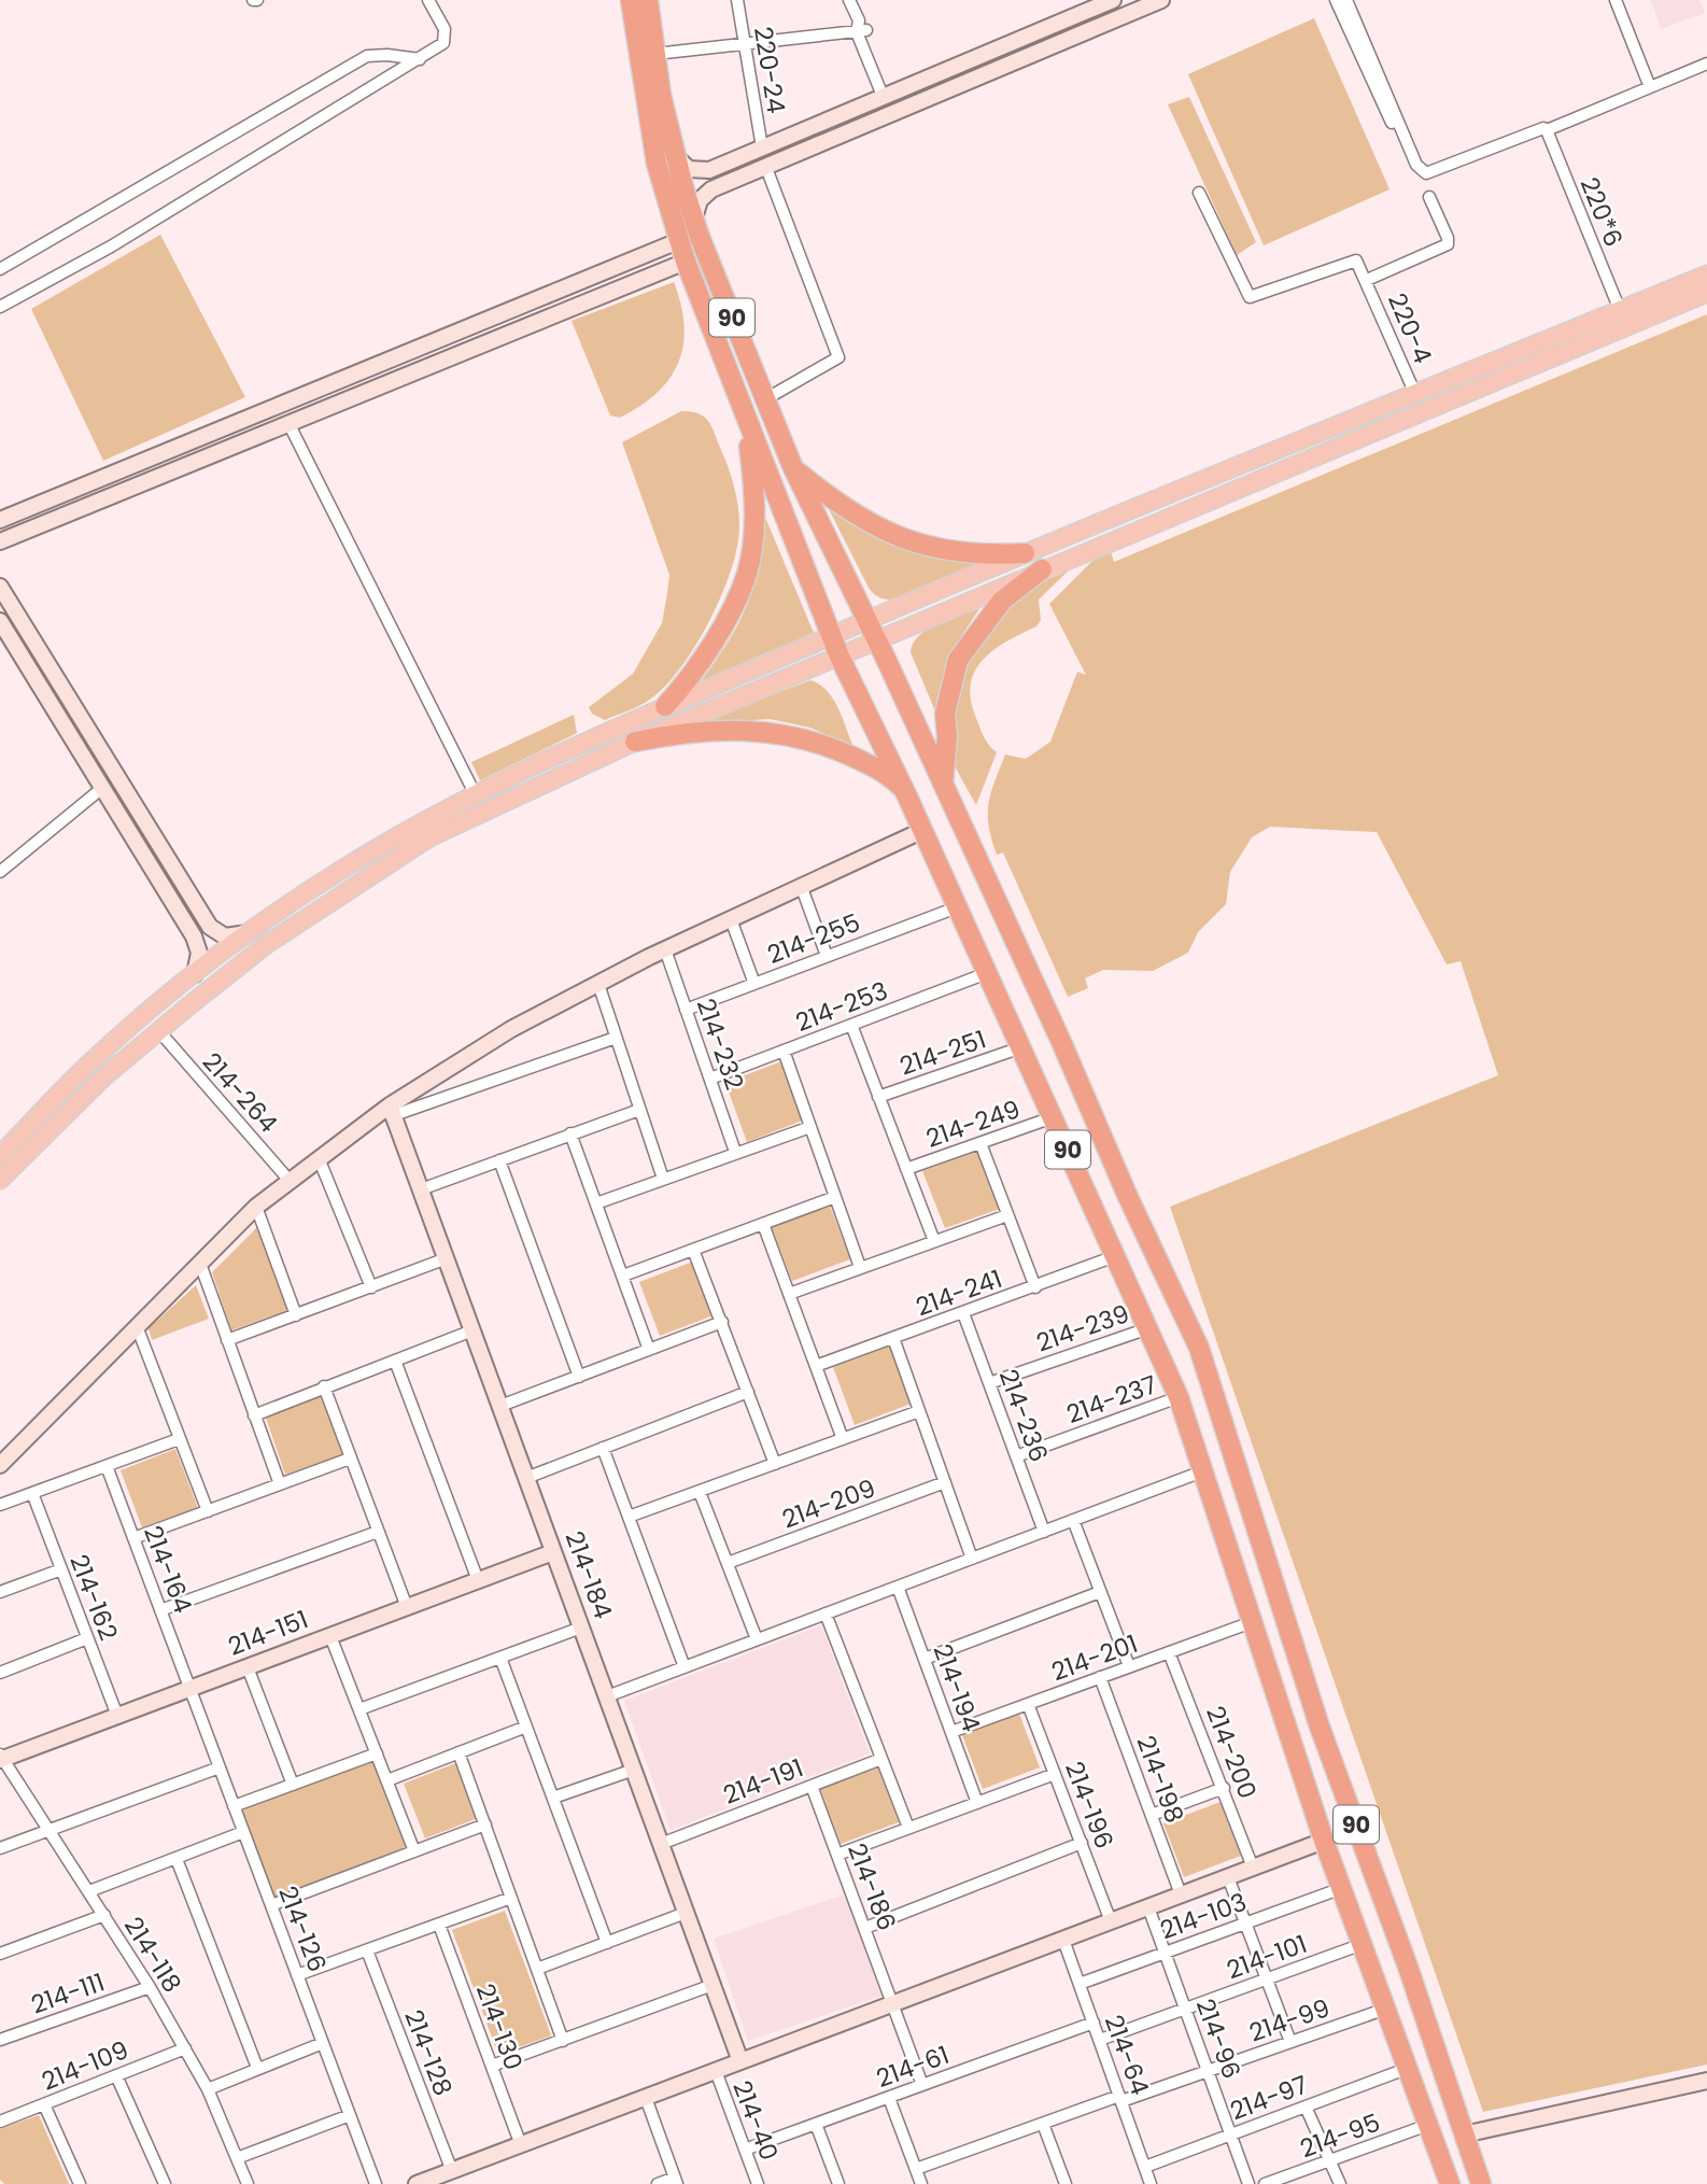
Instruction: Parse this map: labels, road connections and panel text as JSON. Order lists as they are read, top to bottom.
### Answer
{
  "streets": {
    "highway": ["90"],
    "street": [
      "220-24",
      "220*6",
      "220-4",
      "214-255",
      "214-253",
      "214-232",
      "214-251",
      "214-264",
      "214-249",
      "214-241",
      "214-239",
      "214-237",
      "214-236",
      "214-209",
      "214-164",
      "214-184",
      "214-162",
      "214-151",
      "214-201",
      "214-194",
      "214-200",
      "214-198",
      "214-191",
      "214-196",
      "214-186",
      "214-103",
      "214-126",
      "214-118",
      "214-101",
      "214-111",
      "214-99",
      "214-130",
      "214-96",
      "214-128",
      "214-64",
      "214-109",
      "214-61",
      "214-97",
      "214-40",
      "214-95"
    ]
  },
  "crossings": [
    ["90", "214-255"],
    ["90", "214-253"],
    ["90", "214-251"],
    ["90", "214-249"],
    ["90", "214-241"],
    ["90", "214-239"],
    ["90", "214-237"],
    ["90", "214-201"],
    ["90", "214-103"],
    ["90", "214-101"],
    ["90", "214-99"],
    ["90", "214-97"],
    ["90", "214-95"],
    ["214-255", "214-232"],
    ["214-253", "214-232"],
    ["214-241", "214-236"],
    ["214-239", "214-236"],
    ["214-237", "214-236"],
    ["214-164", "214-151"],
    ["214-164", "214-126"],
    ["214-184", "214-151"],
    ["214-184", "214-191"],
    ["214-162", "214-151"],
    ["214-151", "214-126"],
    ["214-151", "214-118"],
    ["214-201", "214-194"],
    ["214-201", "214-200"],
    ["214-201", "214-198"],
    ["214-201", "214-196"],
    ["214-191", "214-186"],
    ["214-186", "214-61"],
    ["214-103", "214-96"],
    ["214-103", "214-64"],
    ["214-118", "214-111"],
    ["214-118", "214-109"],
    ["214-101", "214-96"],
    ["214-101", "214-64"],
    ["214-99", "214-96"],
    ["214-99", "214-64"],
    ["214-96", "214-97"],
    ["214-64", "214-61"],
    ["214-64", "214-97"],
    ["214-61", "214-40"]
  ]
}
